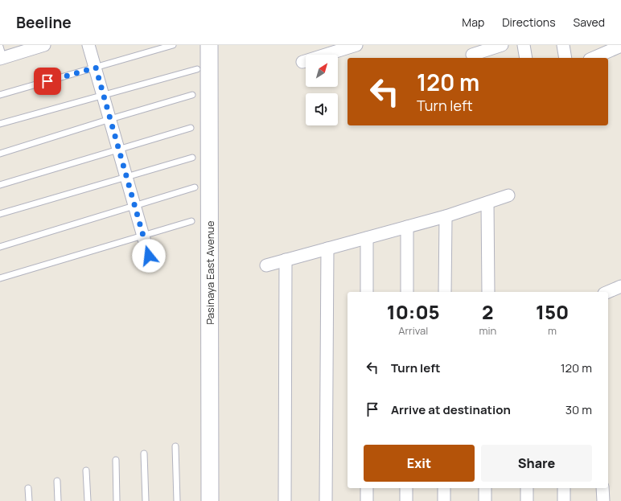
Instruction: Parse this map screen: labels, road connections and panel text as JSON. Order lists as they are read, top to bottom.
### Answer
{
  "streets": {
    "street": ["Pasinaya East Avenue"]
  },
  "north": "top right",
  "page": {
    "header": "Beeline",
    "nav": ["Map", "Directions", "Saved"],
    "turn": ["120 m", "Turn left"],
    "eta": [
      "10:05",
      "Arrival",
      "2",
      "min",
      "150",
      "m"
    ],
    "list": [
      {
        "name": "Turn left",
        "value": "120 m"
      },
      {
        "name": "Arrive at destination",
        "value": "30 m"
      }
    ],
    "buttons": ["Exit", "Share"]
  }
}
